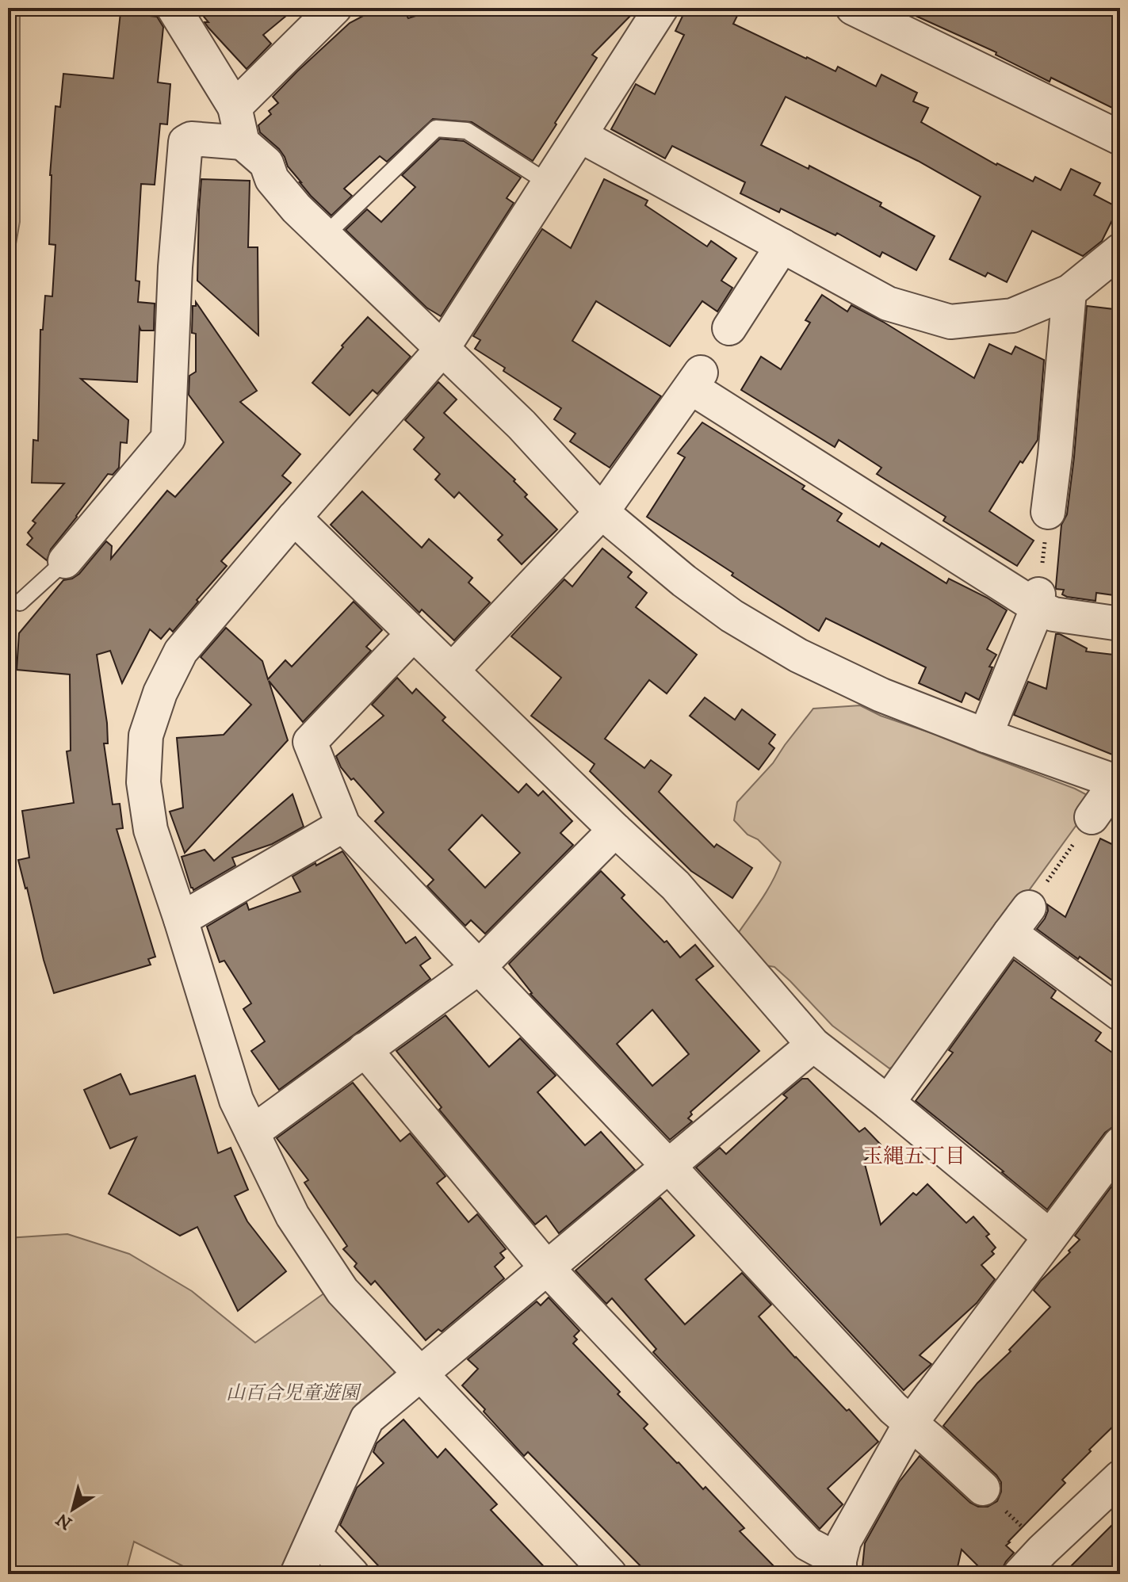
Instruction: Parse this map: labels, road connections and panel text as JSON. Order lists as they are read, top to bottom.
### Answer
{
  "districts": ["玉縄五丁目"],
  "parks": ["山百合児童遊園"],
  "north": "bottom left"
}
